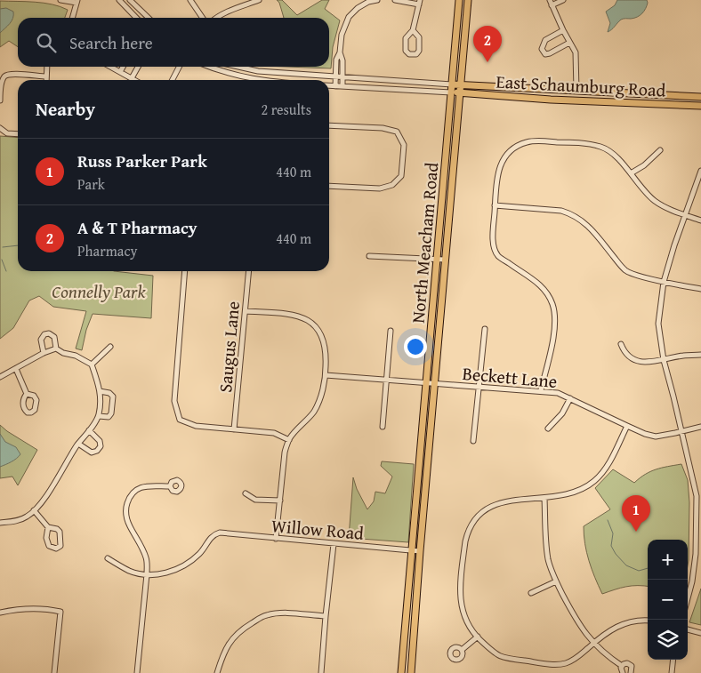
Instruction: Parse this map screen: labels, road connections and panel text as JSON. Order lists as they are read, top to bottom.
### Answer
{
  "streets": {
    "main road": ["East Schaumburg Road", "North Meacham Road"],
    "street": ["Saugus Lane", "Beckett Lane", "Willow Road"]
  },
  "crossings": [
    ["East Schaumburg Road", "North Meacham Road"],
    ["North Meacham Road", "Beckett Lane"],
    ["North Meacham Road", "Willow Road"]
  ],
  "parks": ["Connelly Park"],
  "page": {
    "search": "Search here",
    "pins": ["2", "1"],
    "heading": ["Nearby", "2 results"],
    "list": [
      {
        "mark": "1",
        "name": "Russ Parker Park",
        "note": "Park",
        "value": "440 m"
      },
      {
        "mark": "2",
        "name": "A & T Pharmacy",
        "note": "Pharmacy",
        "value": "440 m"
      }
    ],
    "map_buttons": ["+", "−"]
  }
}
